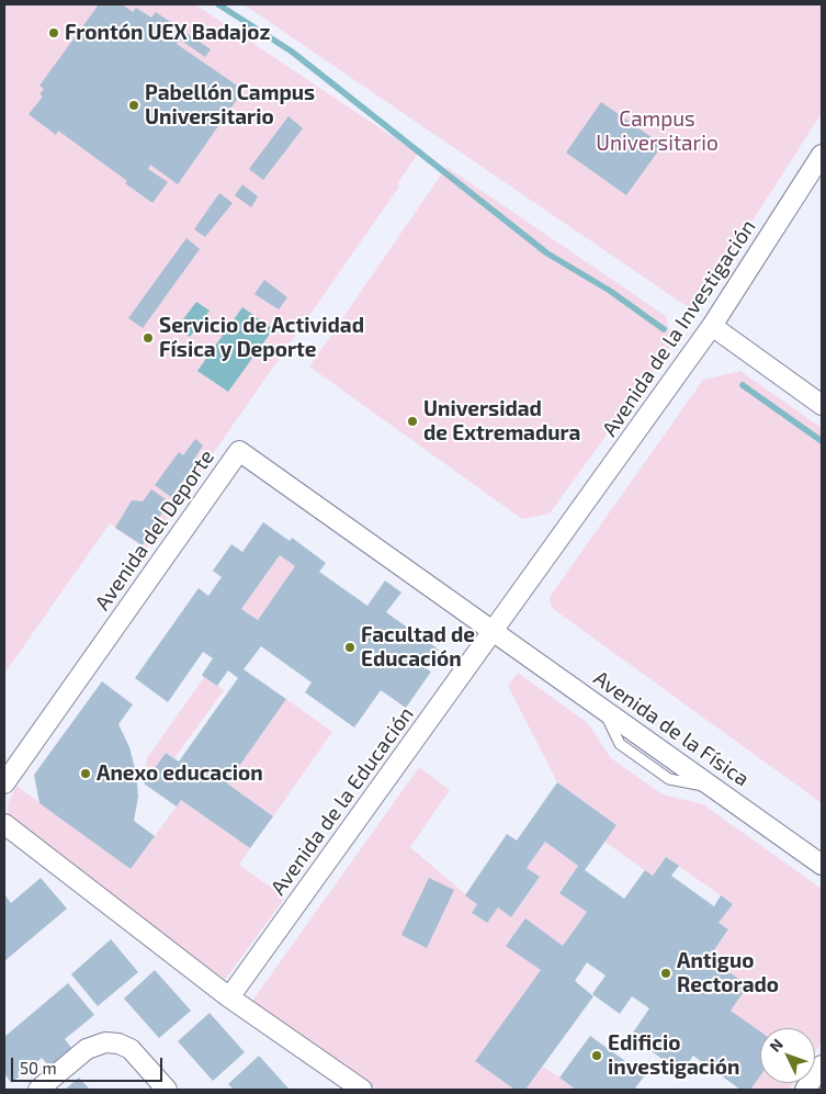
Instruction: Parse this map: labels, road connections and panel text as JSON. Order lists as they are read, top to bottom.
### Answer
{
  "streets": {
    "street": [
      "Avenida de la Investigación",
      "Avenida del Deporte",
      "Avenida de la Física",
      "Avenida de la Educación"
    ]
  },
  "crossings": [
    ["Avenida de la Investigación", "Avenida del Deporte"],
    ["Avenida de la Investigación", "Avenida de la Física"],
    ["Avenida de la Investigación", "Avenida de la Educación"],
    ["Avenida del Deporte", "Avenida de la Física"],
    ["Avenida del Deporte", "Avenida de la Educación"],
    ["Avenida de la Física", "Avenida de la Educación"]
  ],
  "parks": ["Campus Universitario"],
  "places": [
    "Frontón UEX Badajoz",
    "Pabellón Campus Universitario",
    "Servicio de Actividad Física y Deporte",
    "Universidad de Extremadura",
    "Facultad de Educación",
    "Anexo educacion",
    "Antiguo Rectorado",
    "Edificio investigación"
  ],
  "scale_bar": "50 m",
  "north": "top left"
}
